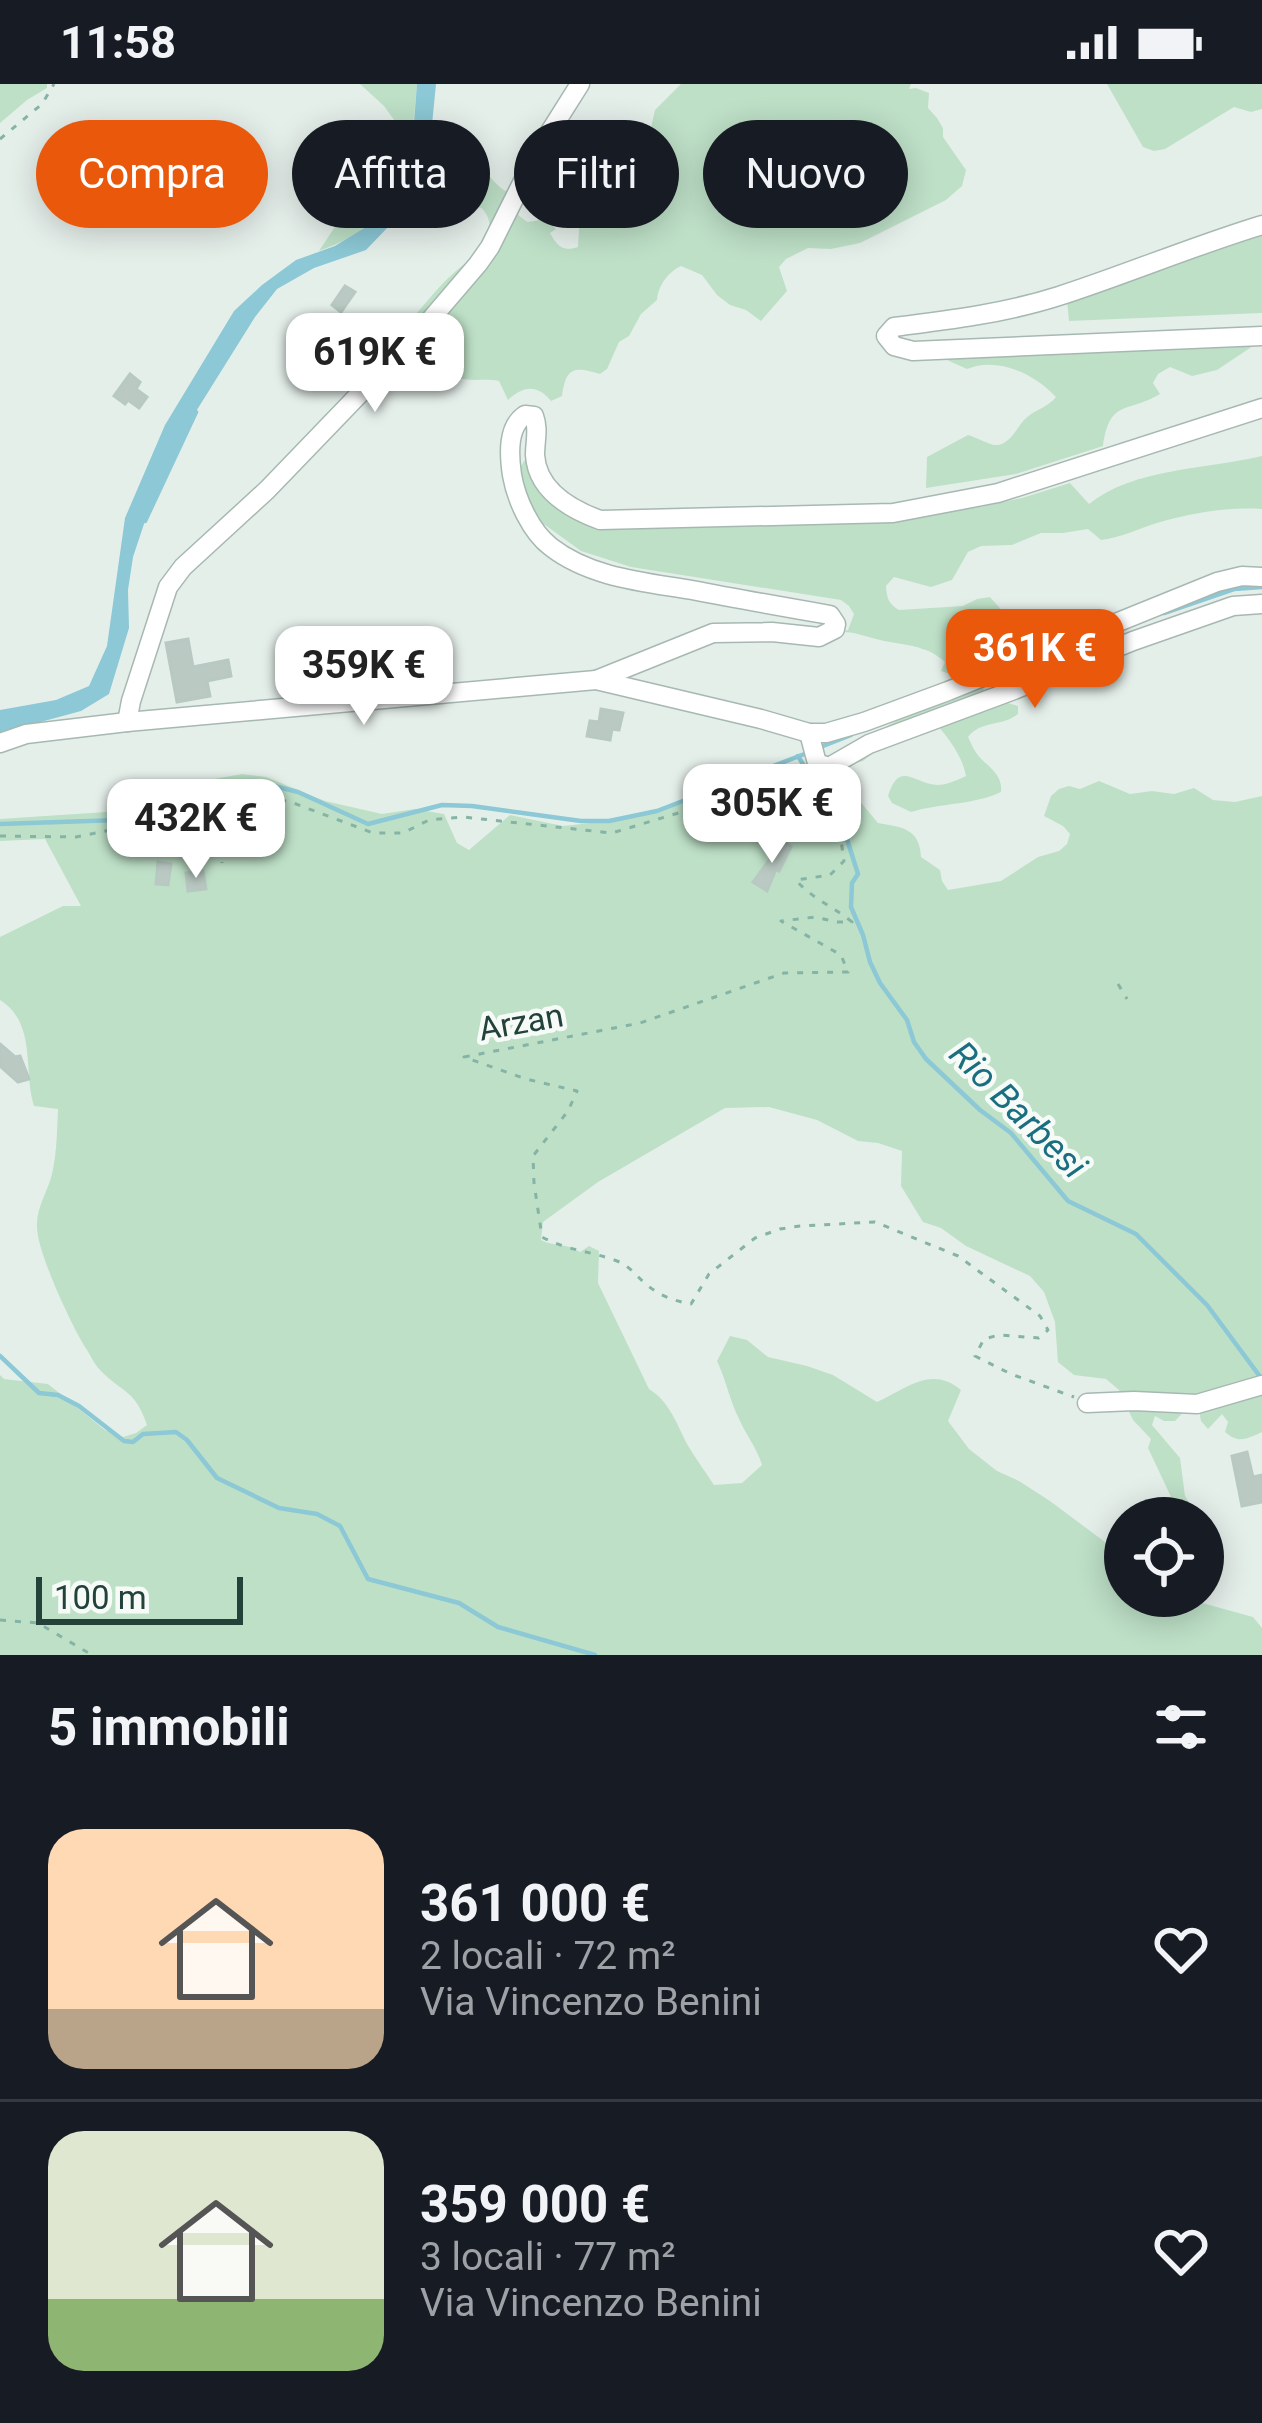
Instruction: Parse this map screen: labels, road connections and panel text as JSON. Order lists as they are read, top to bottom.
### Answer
{
  "streets": {
    "path": ["Arzan"]
  },
  "water": ["Rio Barbesi"],
  "scale_bar": "100 m",
  "page": {
    "status": "11:58",
    "chip": [
      "Compra",
      "Affitta",
      "Filtri",
      "Nuovo"
    ],
    "price": [
      "619K €",
      "361K €",
      "359K €",
      "305K €",
      "432K €"
    ],
    "scale": "100 m",
    "heading": "5 immobili",
    "list": [
      {
        "name": "361 000 €",
        "note": "2 locali · 72 m² · Via Vincenzo Benini"
      },
      {
        "name": "359 000 €",
        "note": "3 locali · 77 m² · Via Vincenzo Benini"
      }
    ]
  }
}
